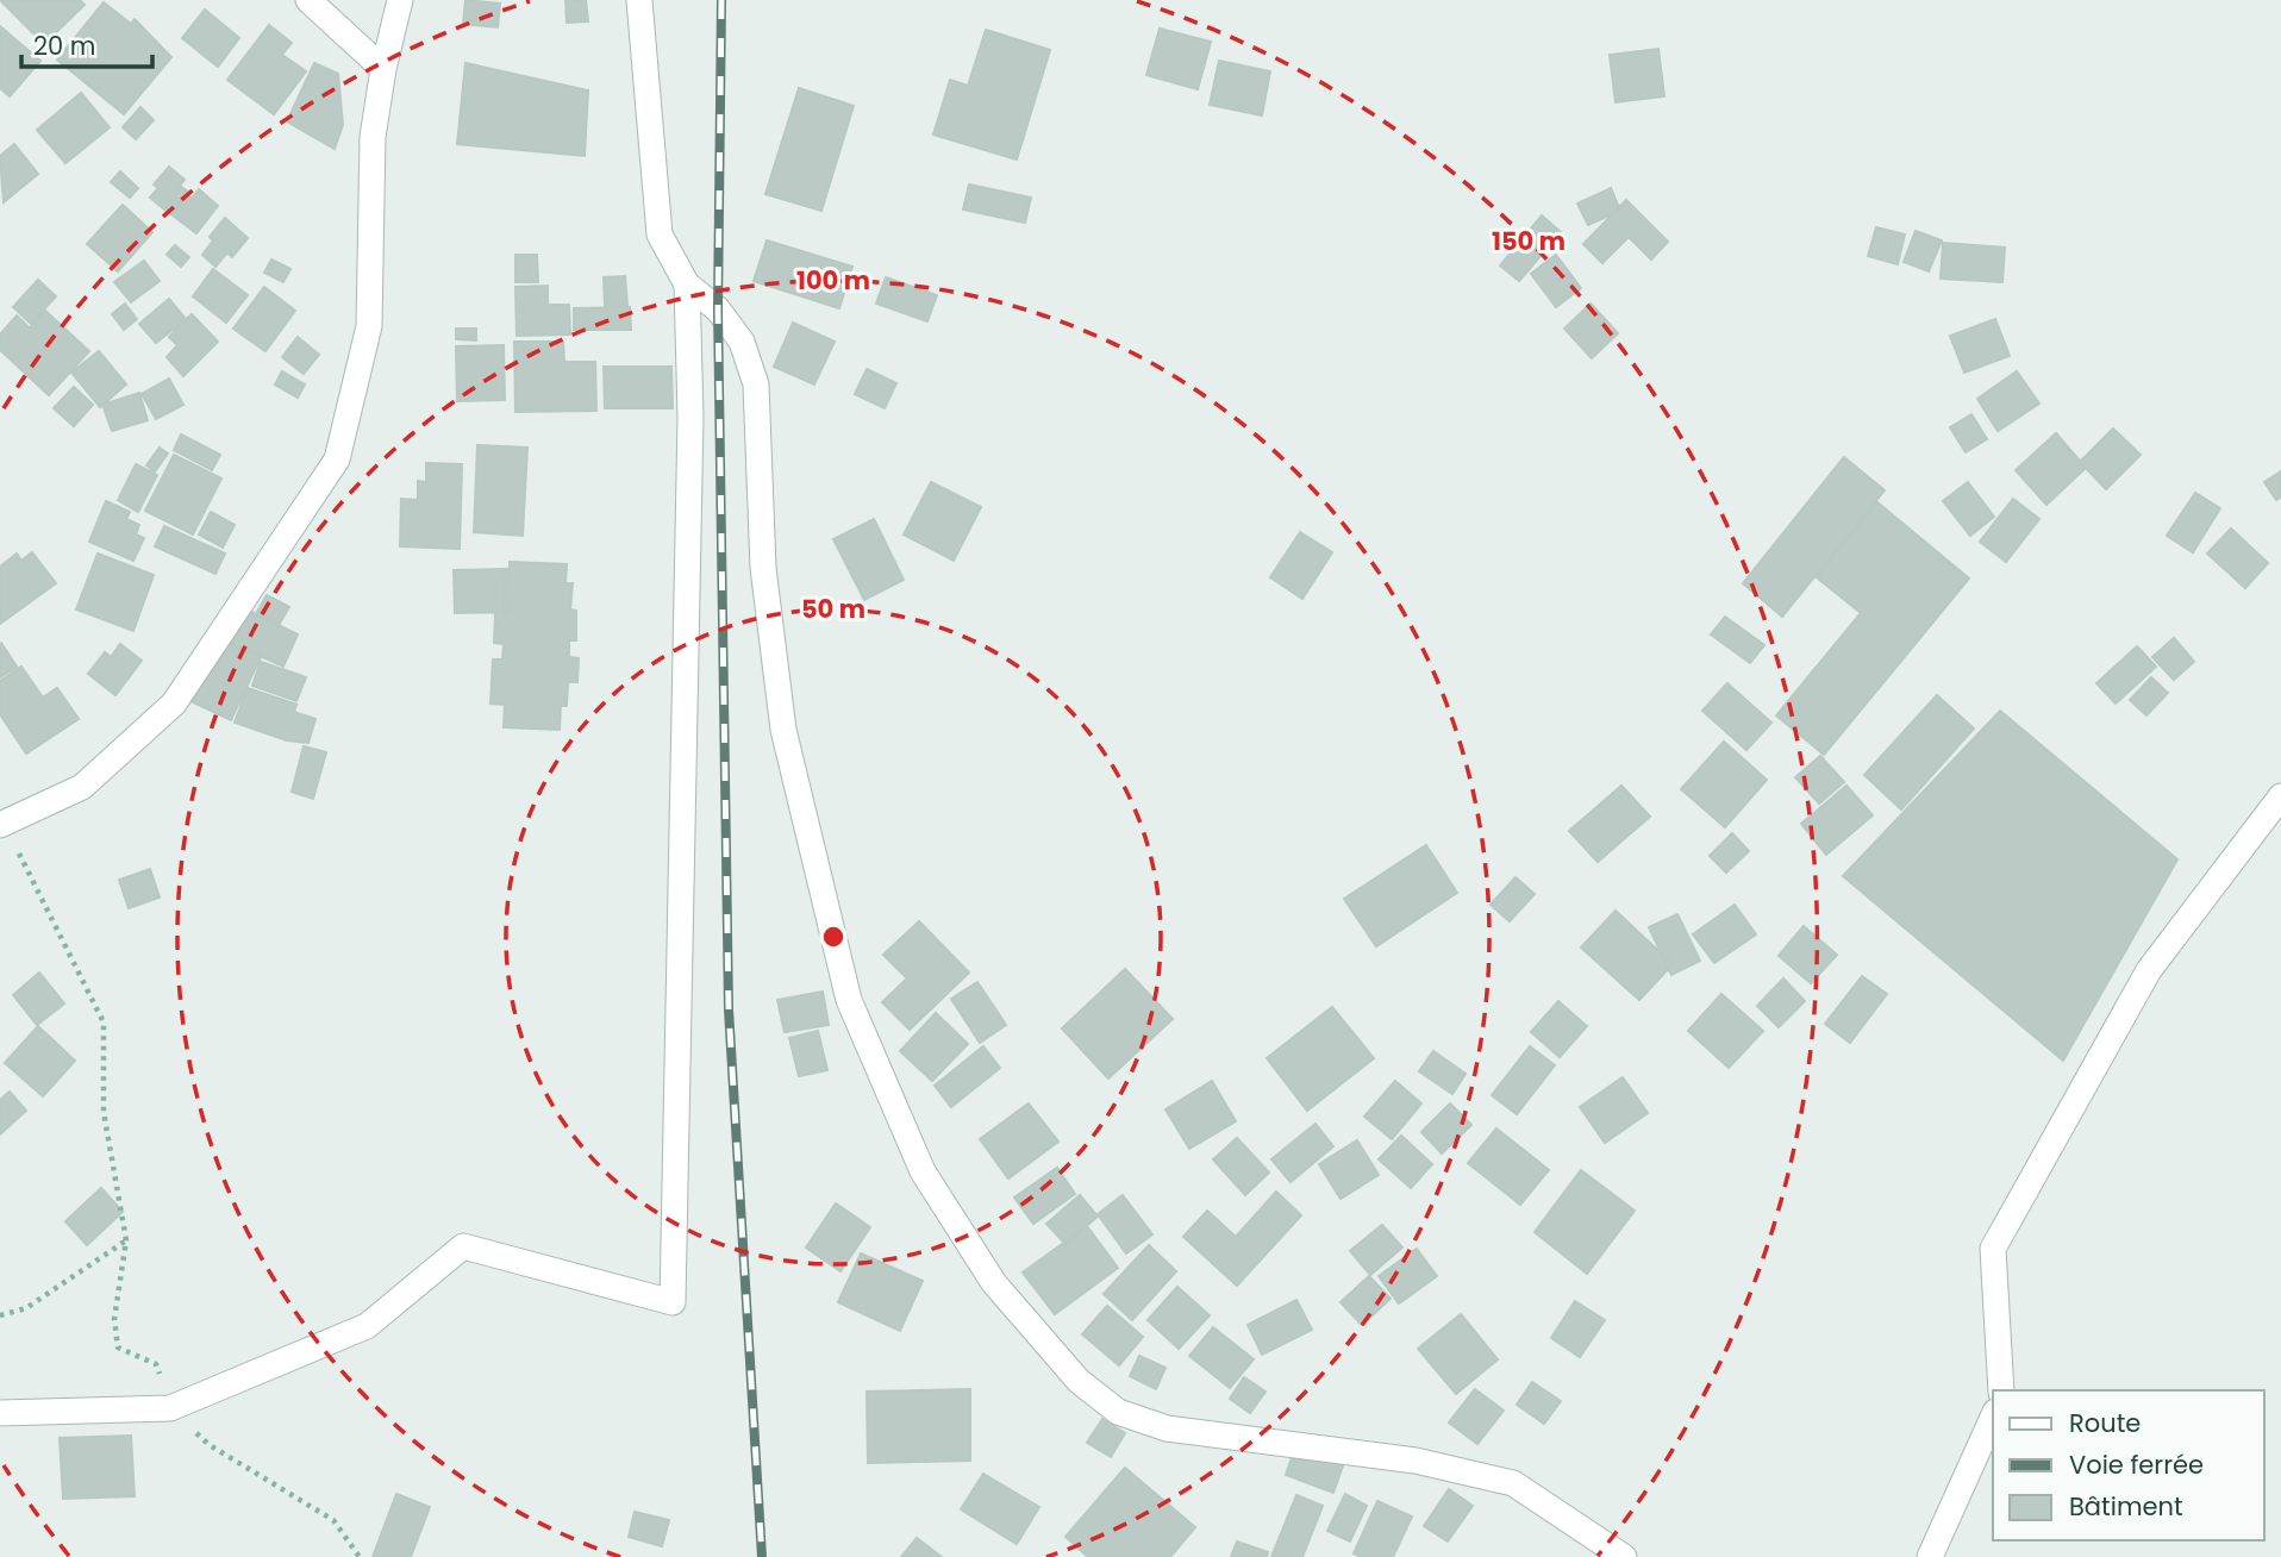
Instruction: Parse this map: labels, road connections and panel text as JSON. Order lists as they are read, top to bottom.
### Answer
{
  "legend": ["Route", "Voie ferrée", "Bâtiment"],
  "scale_bar": "20 m",
  "rings": ["150 m", "100 m", "50 m"]
}
